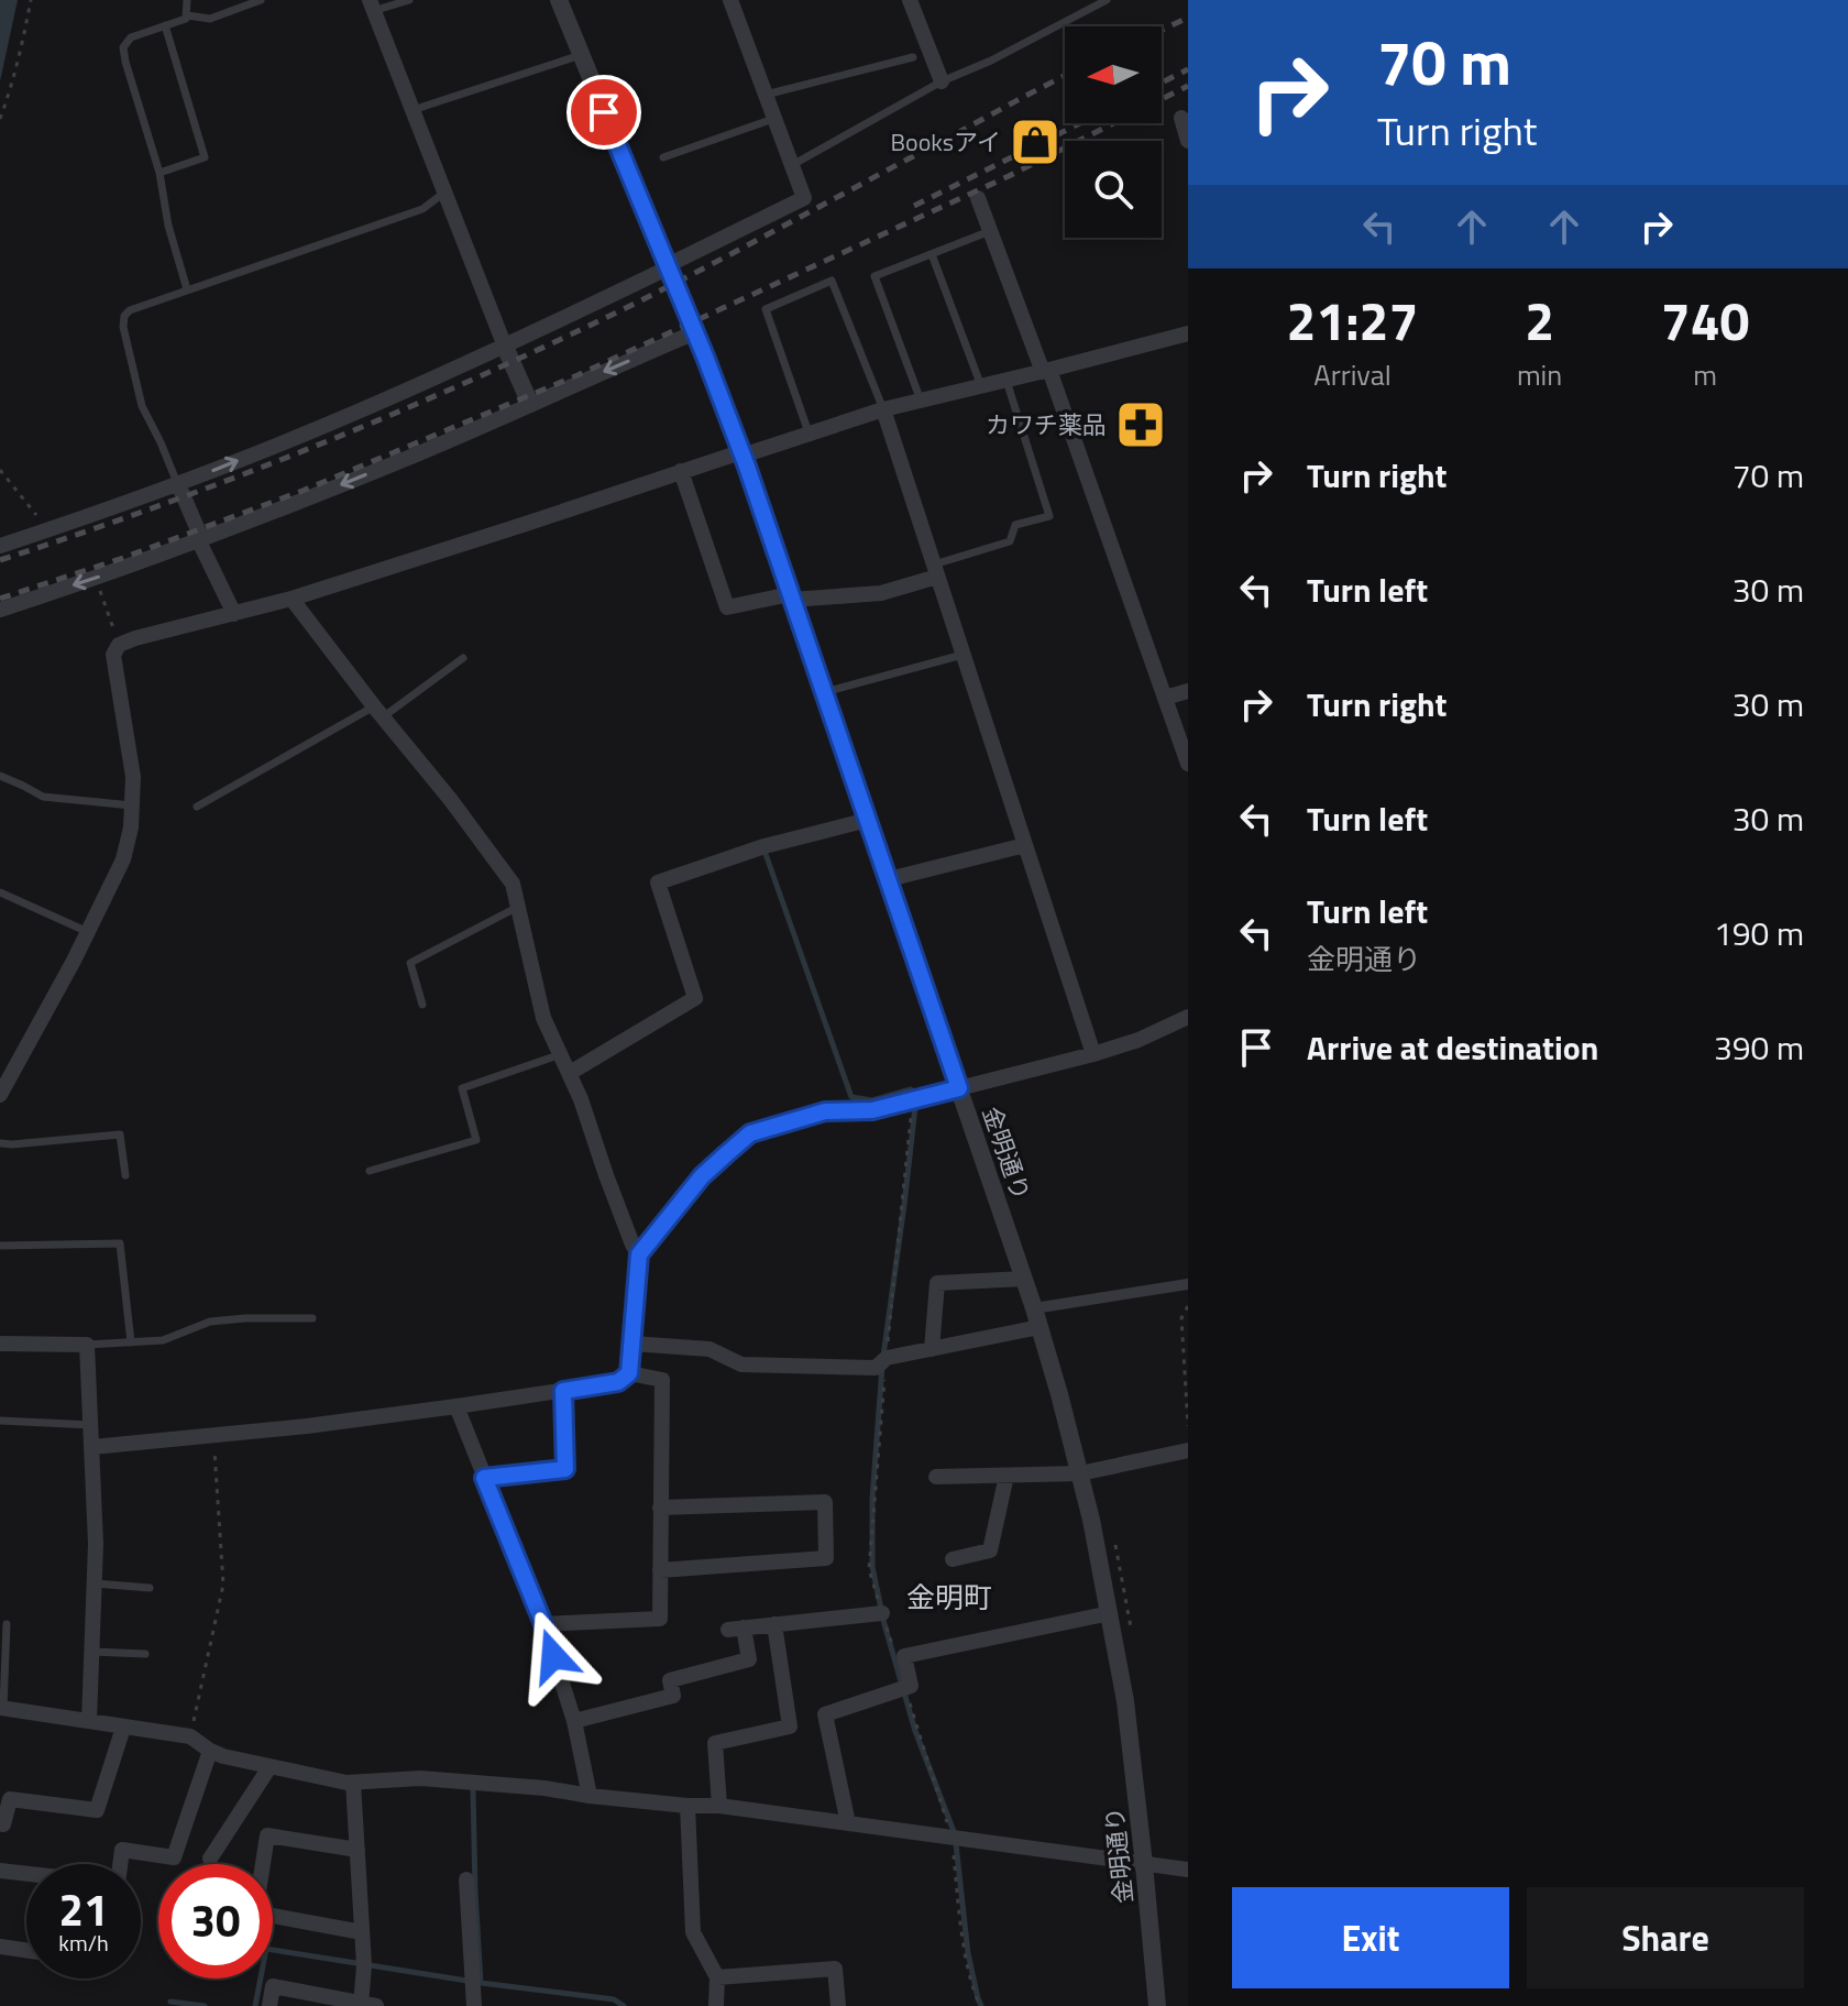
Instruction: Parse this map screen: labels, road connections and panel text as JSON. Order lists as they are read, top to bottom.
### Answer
{
  "streets": {
    "street": ["金明通り"]
  },
  "districts": ["金明町"],
  "places": {
    "shop": ["Booksアイ"],
    "pharmacy": ["カワチ薬品"]
  },
  "north": "left",
  "page": {
    "turn": ["70 m", "Turn right"],
    "eta": [
      "21:27",
      "Arrival",
      "2",
      "min",
      "740",
      "m"
    ],
    "list": [
      {
        "name": "Turn right",
        "value": "70 m"
      },
      {
        "name": "Turn left",
        "value": "30 m"
      },
      {
        "name": "Turn right",
        "value": "30 m"
      },
      {
        "name": "Turn left",
        "value": "30 m"
      },
      {
        "name": "Turn left",
        "note": "金明通り",
        "value": "190 m"
      },
      {
        "name": "Arrive at destination",
        "value": "390 m"
      }
    ],
    "speed": "21 km/h",
    "limit": "30",
    "buttons": ["Exit", "Share"]
  }
}
